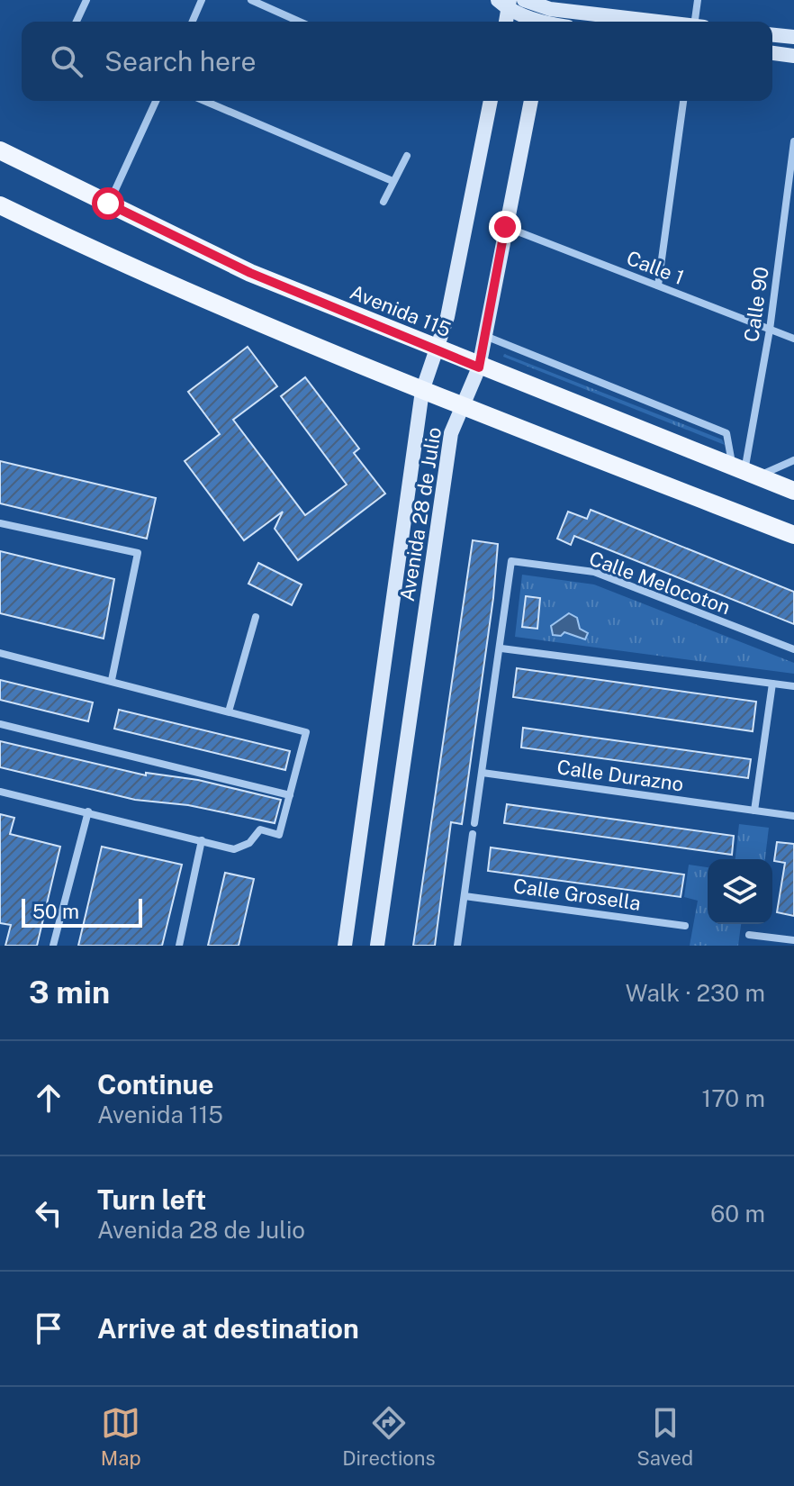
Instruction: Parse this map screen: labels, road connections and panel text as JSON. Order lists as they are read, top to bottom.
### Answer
{
  "streets": {
    "main road": ["Avenida 115", "Avenida 28 de Julio"],
    "street": [
      "Calle 1",
      "Calle 90",
      "Calle Melocoton",
      "Calle Durazno",
      "Calle Grosella"
    ]
  },
  "crossings": [
    ["Calle 1", "Calle 90"],
    ["Calle 1", "Avenida 28 de Julio"],
    ["Calle 90", "Avenida 115"],
    ["Avenida 115", "Avenida 28 de Julio"]
  ],
  "scale_bar": "50 m",
  "page": {
    "search": "Search here",
    "scale": "50 m",
    "heading": ["3 min", "Walk · 230 m"],
    "list": [
      ["Continue", "Avenida 115", "170 m"],
      ["Turn left", "Avenida 28 de Julio", "60 m"],
      "Arrive at destination"
    ],
    "nav": ["Map", "Directions", "Saved"]
  }
}
